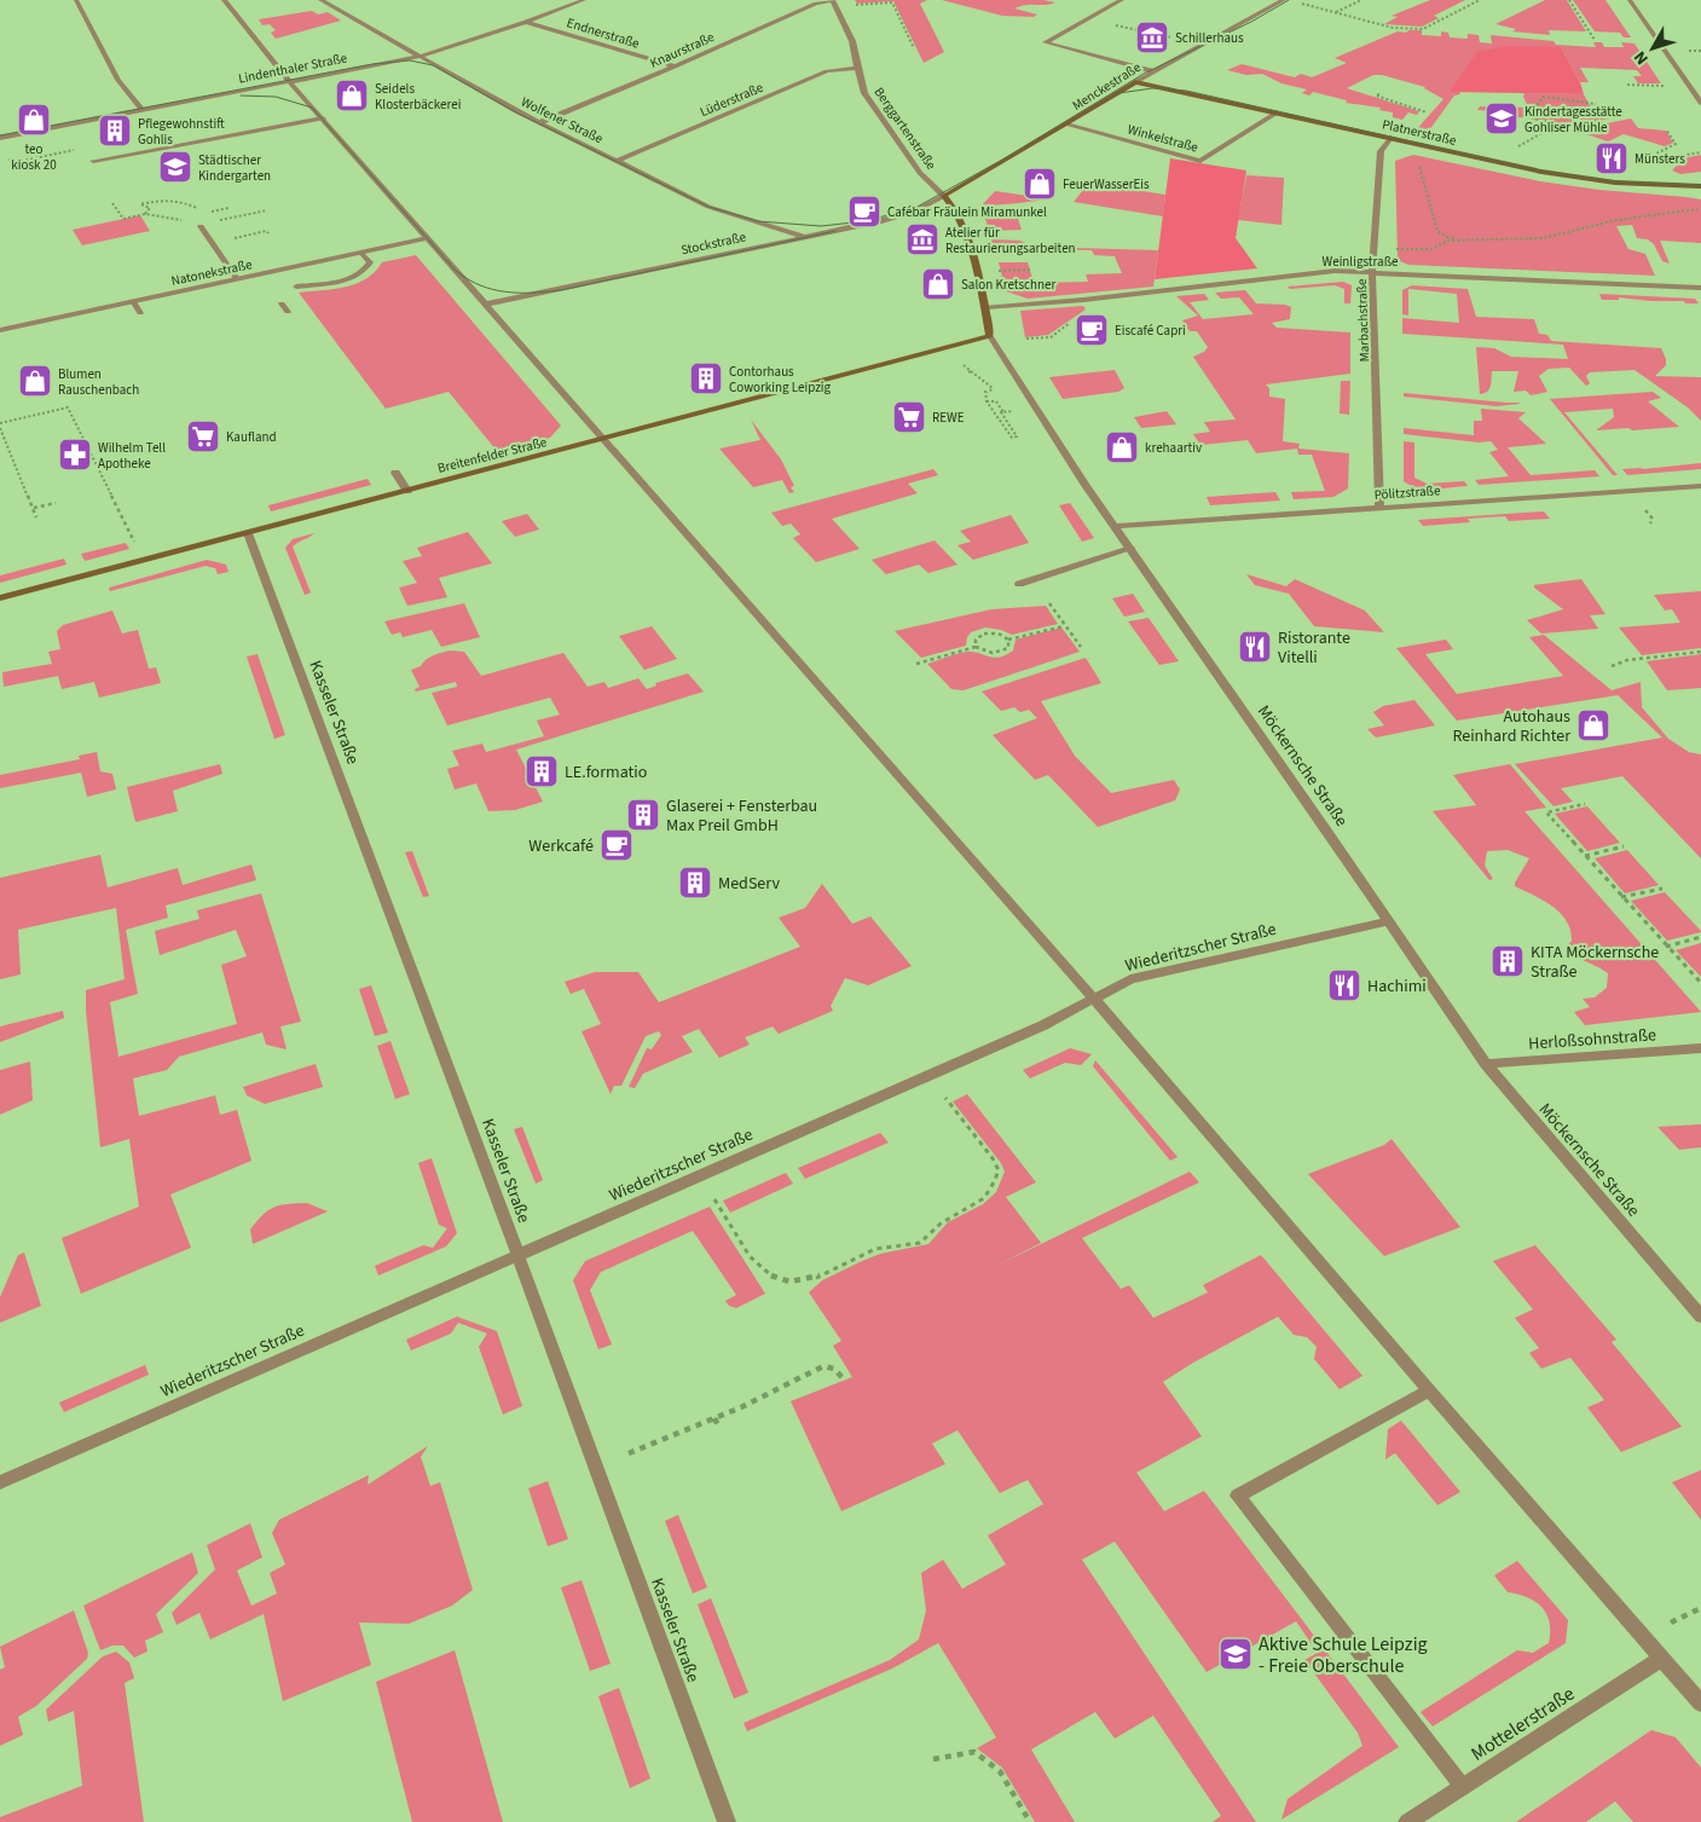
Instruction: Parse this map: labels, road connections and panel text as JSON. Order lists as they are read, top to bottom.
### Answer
{
  "streets": {
    "main road": [
      "Menckestraße",
      "Platnerstraße",
      "Breitenfelder Straße",
      "Möckernsche Straße"
    ],
    "street": [
      "Endnerstraße",
      "Knaurstraße",
      "Lindenthaler Straße",
      "Lüderstraße",
      "Wolfener Straße",
      "Berggartenstraße",
      "Winkelstraße",
      "Stockstraße",
      "Weinligstraße",
      "Natonekstraße",
      "Marbachstraße",
      "Pölitzstraße",
      "Kasseler Straße",
      "Wiederitzscher Straße",
      "Herloßsohnstraße",
      "Mottelerstraße"
    ]
  },
  "crossings": [
    ["Endnerstraße", "Knaurstraße"],
    ["Endnerstraße", "Lindenthaler Straße"],
    ["Knaurstraße", "Wolfener Straße"],
    ["Knaurstraße", "Berggartenstraße"],
    ["Lindenthaler Straße", "Wolfener Straße"],
    ["Menckestraße", "Berggartenstraße"],
    ["Menckestraße", "Platnerstraße"],
    ["Menckestraße", "Winkelstraße"],
    ["Menckestraße", "Stockstraße"],
    ["Menckestraße", "Möckernsche Straße"],
    ["Lüderstraße", "Wolfener Straße"],
    ["Lüderstraße", "Berggartenstraße"],
    ["Wolfener Straße", "Stockstraße"],
    ["Berggartenstraße", "Stockstraße"],
    ["Berggartenstraße", "Möckernsche Straße"],
    ["Platnerstraße", "Winkelstraße"],
    ["Platnerstraße", "Marbachstraße"],
    ["Stockstraße", "Möckernsche Straße"],
    ["Weinligstraße", "Marbachstraße"],
    ["Weinligstraße", "Möckernsche Straße"],
    ["Marbachstraße", "Pölitzstraße"],
    ["Breitenfelder Straße", "Kasseler Straße"],
    ["Breitenfelder Straße", "Möckernsche Straße"],
    ["Pölitzstraße", "Möckernsche Straße"],
    ["Kasseler Straße", "Wiederitzscher Straße"],
    ["Möckernsche Straße", "Wiederitzscher Straße"],
    ["Möckernsche Straße", "Herloßsohnstraße"]
  ],
  "places": {
    "museum": ["Schillerhaus", "Atelier für Restaurierungsarbeiten"],
    "shop": [
      "Seidels Klosterbäckerei",
      "teo kiosk 20",
      "FeuerWasserEis",
      "Salon Kretschner",
      "Blumen Rauschenbach",
      "krehaartiv",
      "Autohaus Reinhard Richter"
    ],
    "school or university": ["Kindertagesstätte Gohliser Mühle", "Städtischer Kindergarten", "Aktive Schule Leipzig - Freie Oberschule"],
    "building": [
      "Pflegewohnstift Gohlis",
      "Contorhaus Coworking Leipzig",
      "LE.formatio",
      "Glaserei + Fensterbau Max Preil GmbH",
      "MedServ",
      "KITA Möckernsche Straße"
    ],
    "restaurant": ["Münsters", "Ristorante Vitelli", "Hachimi"],
    "cafe": ["Cafébar Fräulein Miramunkel", "Eiscafé Capri", "Werkcafé"],
    "supermarket": ["REWE", "Kaufland"],
    "pharmacy": ["Wilhelm Tell Apotheke"]
  },
  "north": "bottom left"
}
